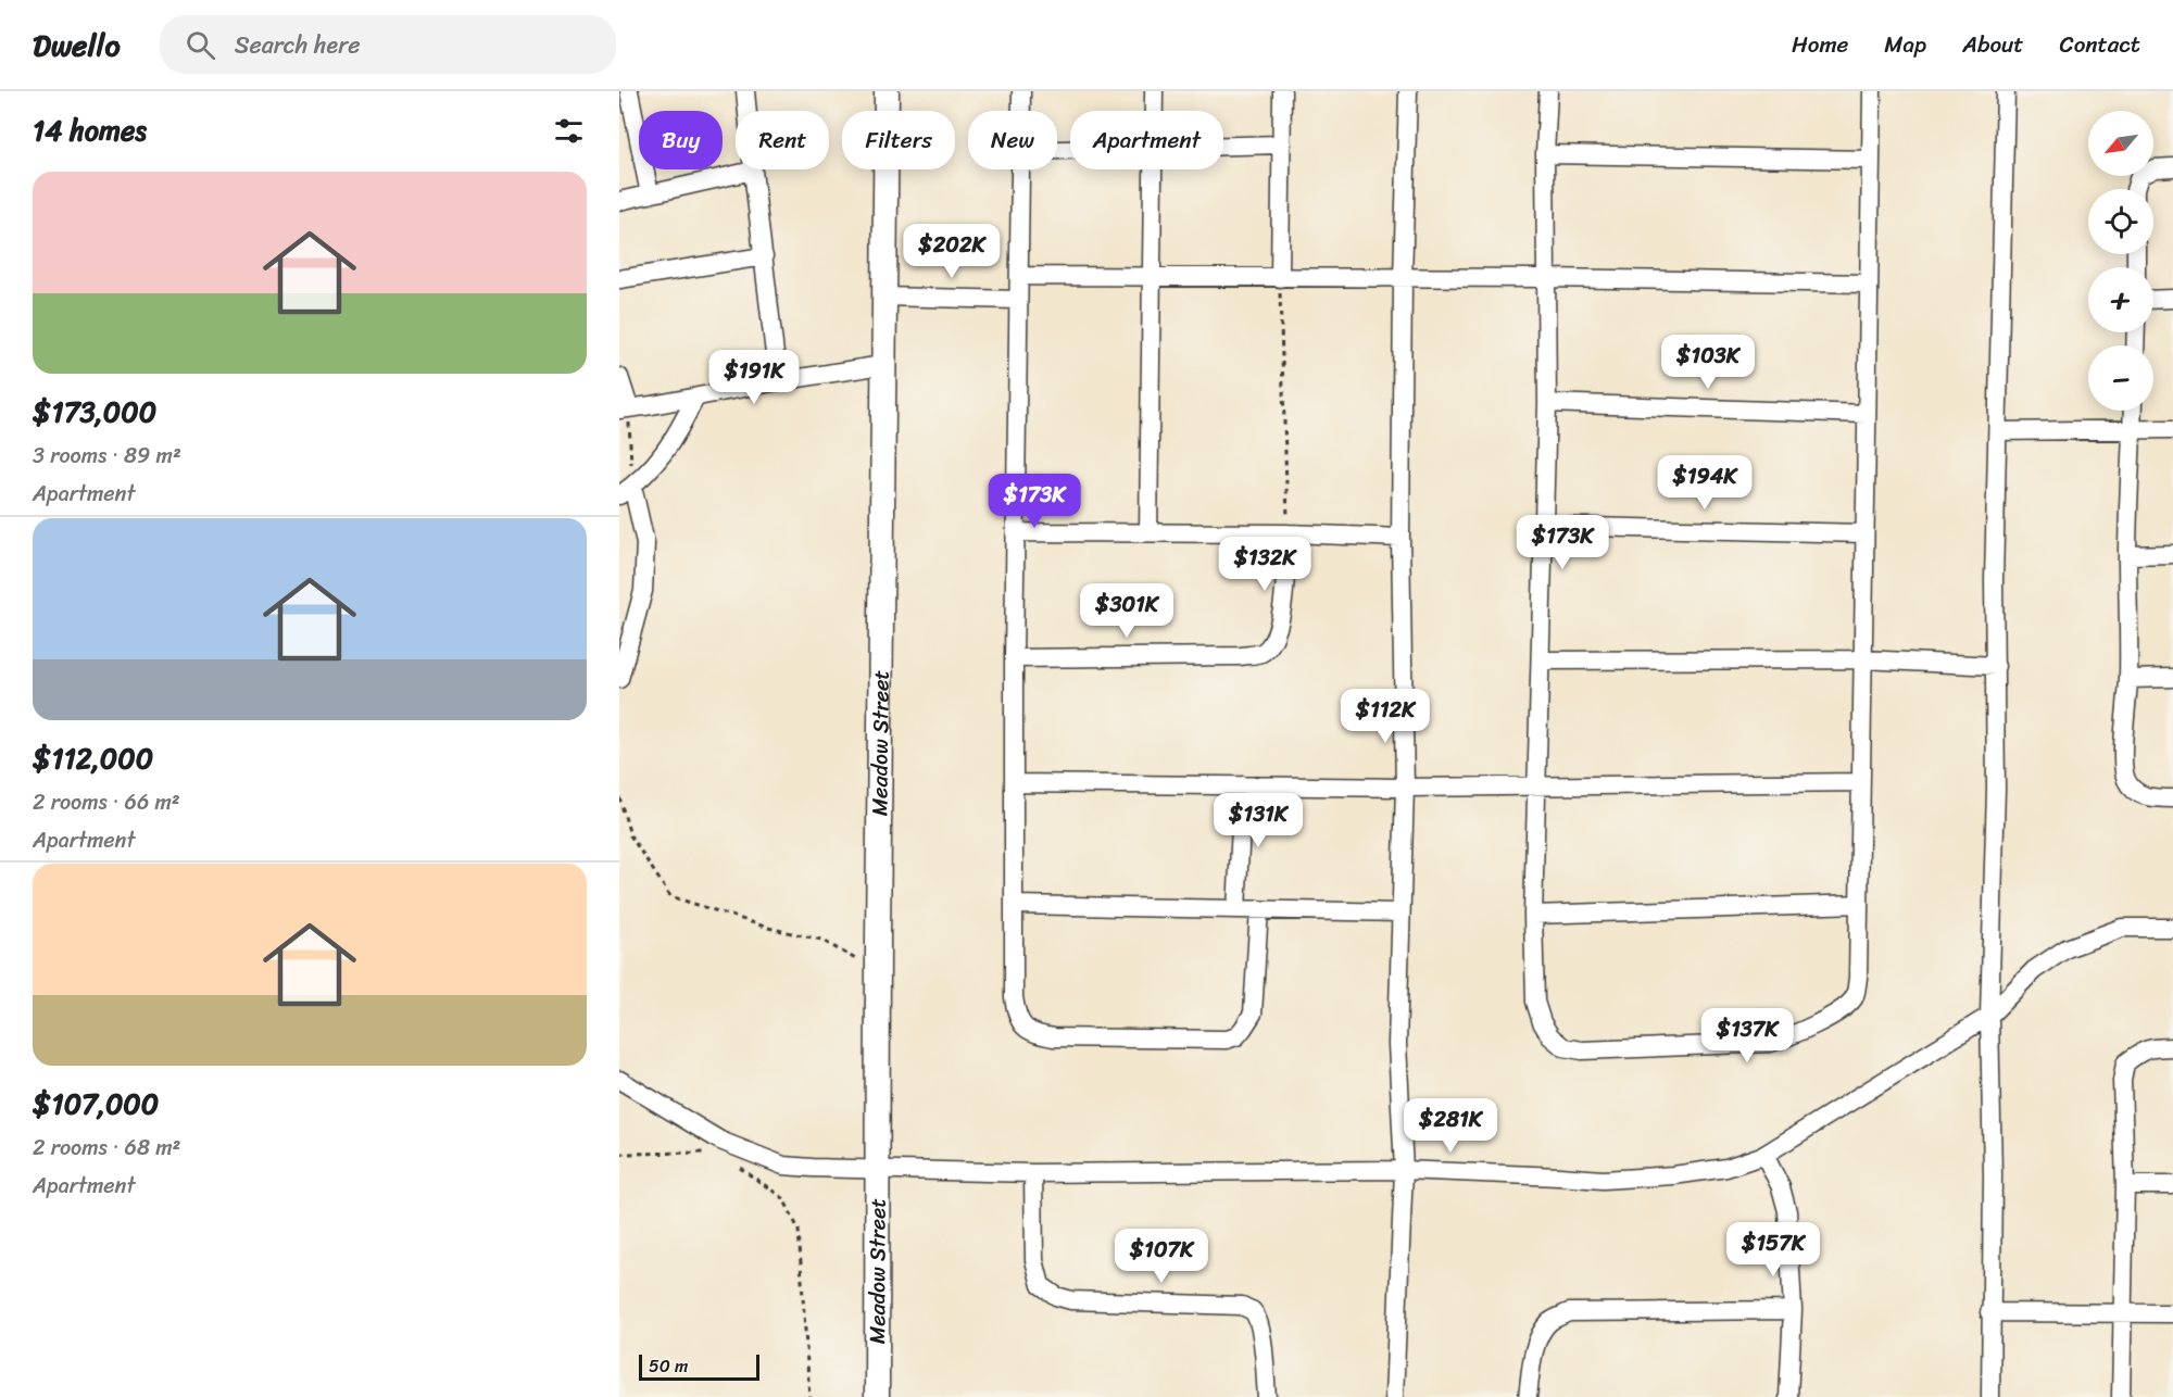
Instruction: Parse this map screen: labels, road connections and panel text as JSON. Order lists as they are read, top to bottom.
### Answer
{
  "streets": {
    "street": ["Meadow Street"]
  },
  "scale_bar": "50 m",
  "north": "bottom left",
  "page": {
    "header": "Dwello",
    "search": "Search here",
    "nav": [
      "Home",
      "Map",
      "About",
      "Contact"
    ],
    "heading": "14 homes",
    "map_buttons": ["+", "−"],
    "chip": [
      "Buy",
      "Rent",
      "Filters",
      "New",
      "Apartment"
    ],
    "list": [
      {
        "name": "$173,000",
        "note": "3 rooms · 89 m² · Apartment"
      },
      {
        "name": "$112,000",
        "note": "2 rooms · 66 m² · Apartment"
      },
      {
        "name": "$107,000",
        "note": "2 rooms · 68 m² · Apartment"
      }
    ],
    "price": [
      "$202K",
      "$103K",
      "$191K",
      "$194K",
      "$173K",
      "$173K",
      "$132K",
      "$301K",
      "$112K",
      "$131K",
      "$137K",
      "$281K",
      "$157K",
      "$107K"
    ],
    "scale": "50 m"
  }
}
